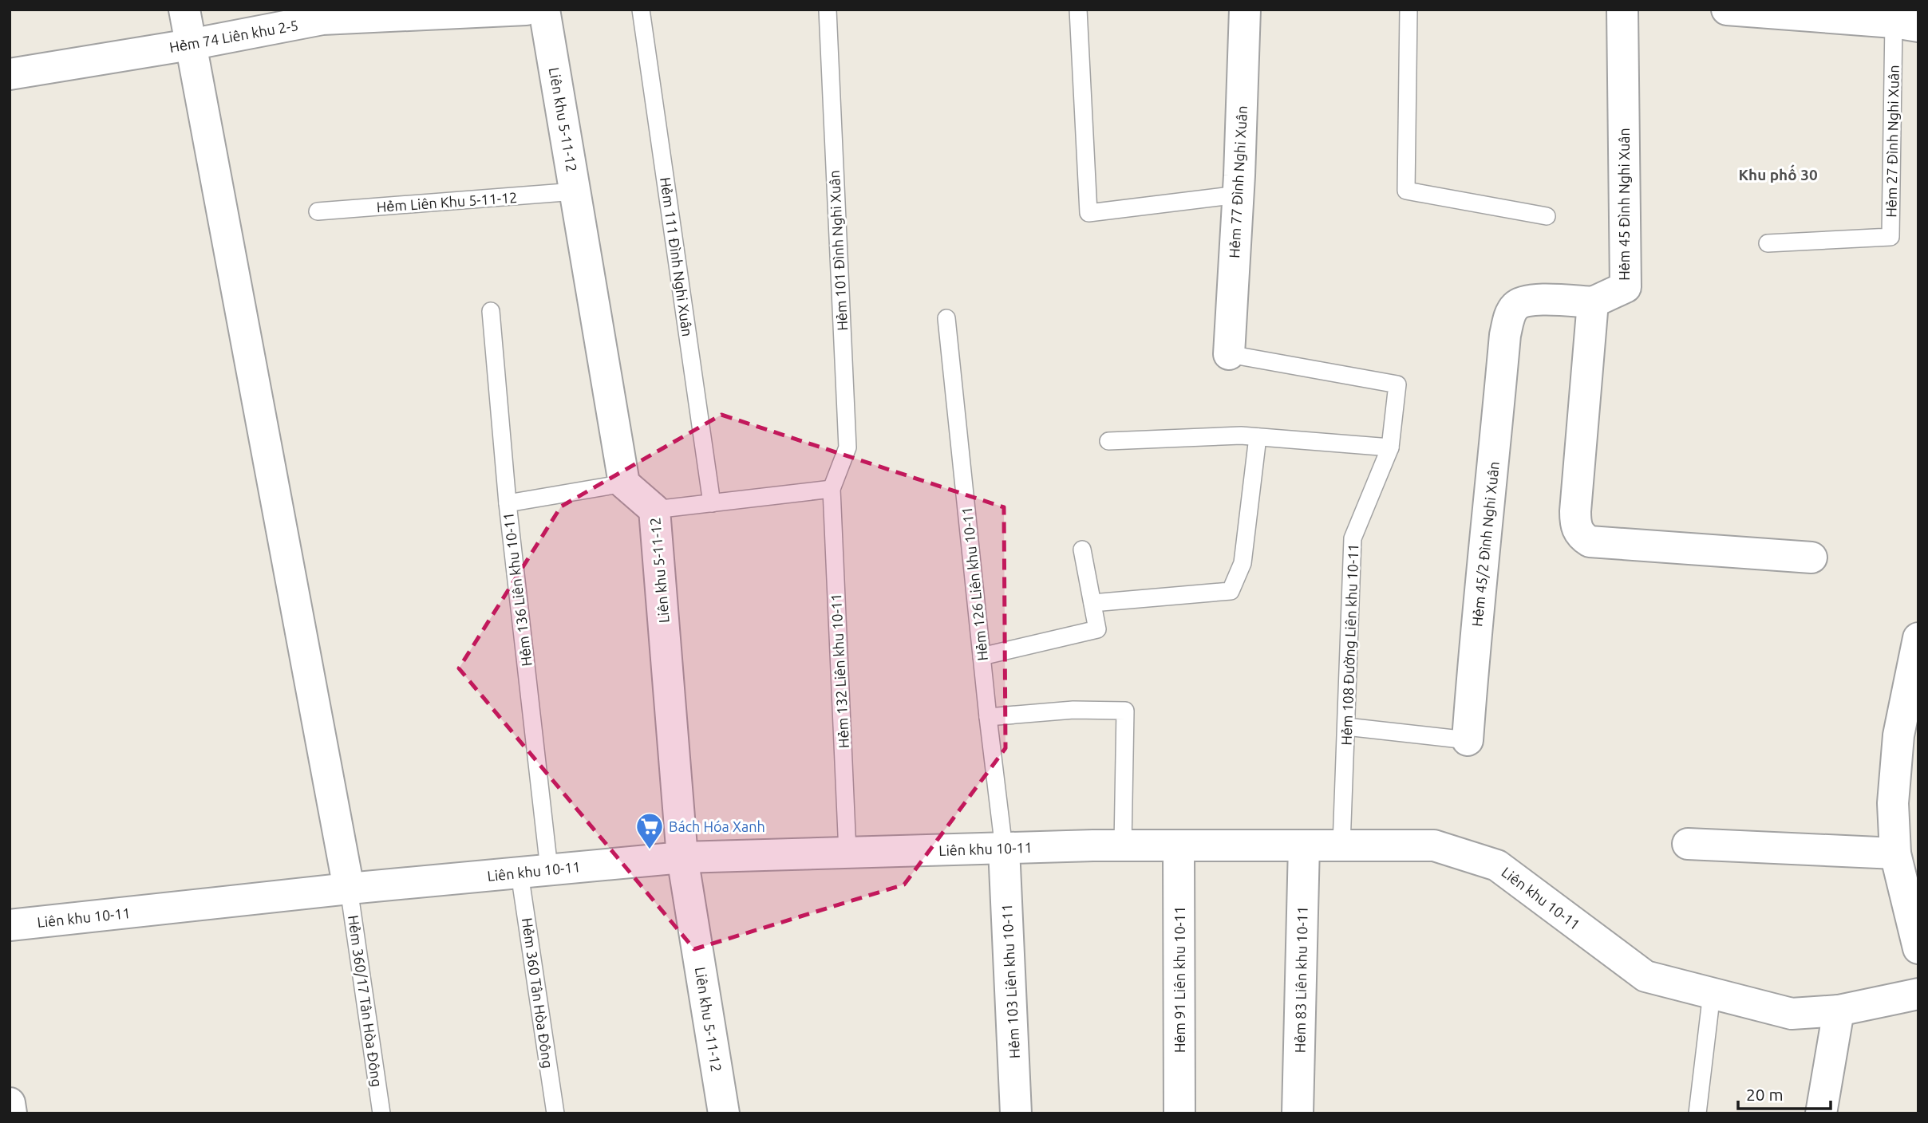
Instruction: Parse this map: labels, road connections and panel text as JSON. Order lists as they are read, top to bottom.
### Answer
{
  "streets": {
    "street": [
      "Hẻm 74 Liên khu 2-5",
      "Liên khu 5-11-12",
      "Hẻm 77 Đình Nghi Xuân",
      "Hẻm 45 Đình Nghi Xuân",
      "Hẻm 45/2 Đình Nghi Xuân",
      "Liên khu 10-11",
      "Hẻm 91 Liên khu 10-11",
      "Hẻm 83 Liên khu 10-11",
      "Hẻm 103 Liên khu 10-11"
    ],
    "lane": [
      "Hẻm 27 Đình Nghi Xuân",
      "Hẻm Liên Khu 5-11-12",
      "Hẻm 101 Đình Nghi Xuân",
      "Hẻm 111 Đình Nghi Xuân",
      "Hẻm 126 Liên khu 10-11",
      "Hẻm 136 Liên khu 10-11",
      "Hẻm 108 Đường Liên khu 10-11",
      "Hẻm 132 Liên khu 10-11",
      "Hẻm 360 Tân Hòa Đông",
      "Hẻm 360/17 Tân Hòa Đông"
    ]
  },
  "crossings": [
    ["Liên khu 5-11-12", "Hẻm Liên Khu 5-11-12"],
    ["Liên khu 5-11-12", "Liên khu 10-11"],
    ["Hẻm 77 Đình Nghi Xuân", "Hẻm 108 Đường Liên khu 10-11"],
    ["Hẻm 45 Đình Nghi Xuân", "Hẻm 45/2 Đình Nghi Xuân"],
    ["Hẻm 101 Đình Nghi Xuân", "Hẻm 132 Liên khu 10-11"],
    ["Hẻm 45/2 Đình Nghi Xuân", "Hẻm 108 Đường Liên khu 10-11"],
    ["Hẻm 126 Liên khu 10-11", "Liên khu 10-11"],
    ["Hẻm 126 Liên khu 10-11", "Hẻm 103 Liên khu 10-11"],
    ["Hẻm 136 Liên khu 10-11", "Liên khu 10-11"],
    ["Hẻm 108 Đường Liên khu 10-11", "Liên khu 10-11"],
    ["Hẻm 132 Liên khu 10-11", "Liên khu 10-11"],
    ["Liên khu 10-11", "Hẻm 91 Liên khu 10-11"],
    ["Liên khu 10-11", "Hẻm 83 Liên khu 10-11"],
    ["Liên khu 10-11", "Hẻm 103 Liên khu 10-11"],
    ["Liên khu 10-11", "Hẻm 360 Tân Hòa Đông"],
    ["Liên khu 10-11", "Hẻm 360/17 Tân Hòa Đông"]
  ],
  "districts": ["Khu phố 30"],
  "places": {
    "supermarket": ["Bách Hóa Xanh"]
  },
  "scale_bar": "20 m"
}
